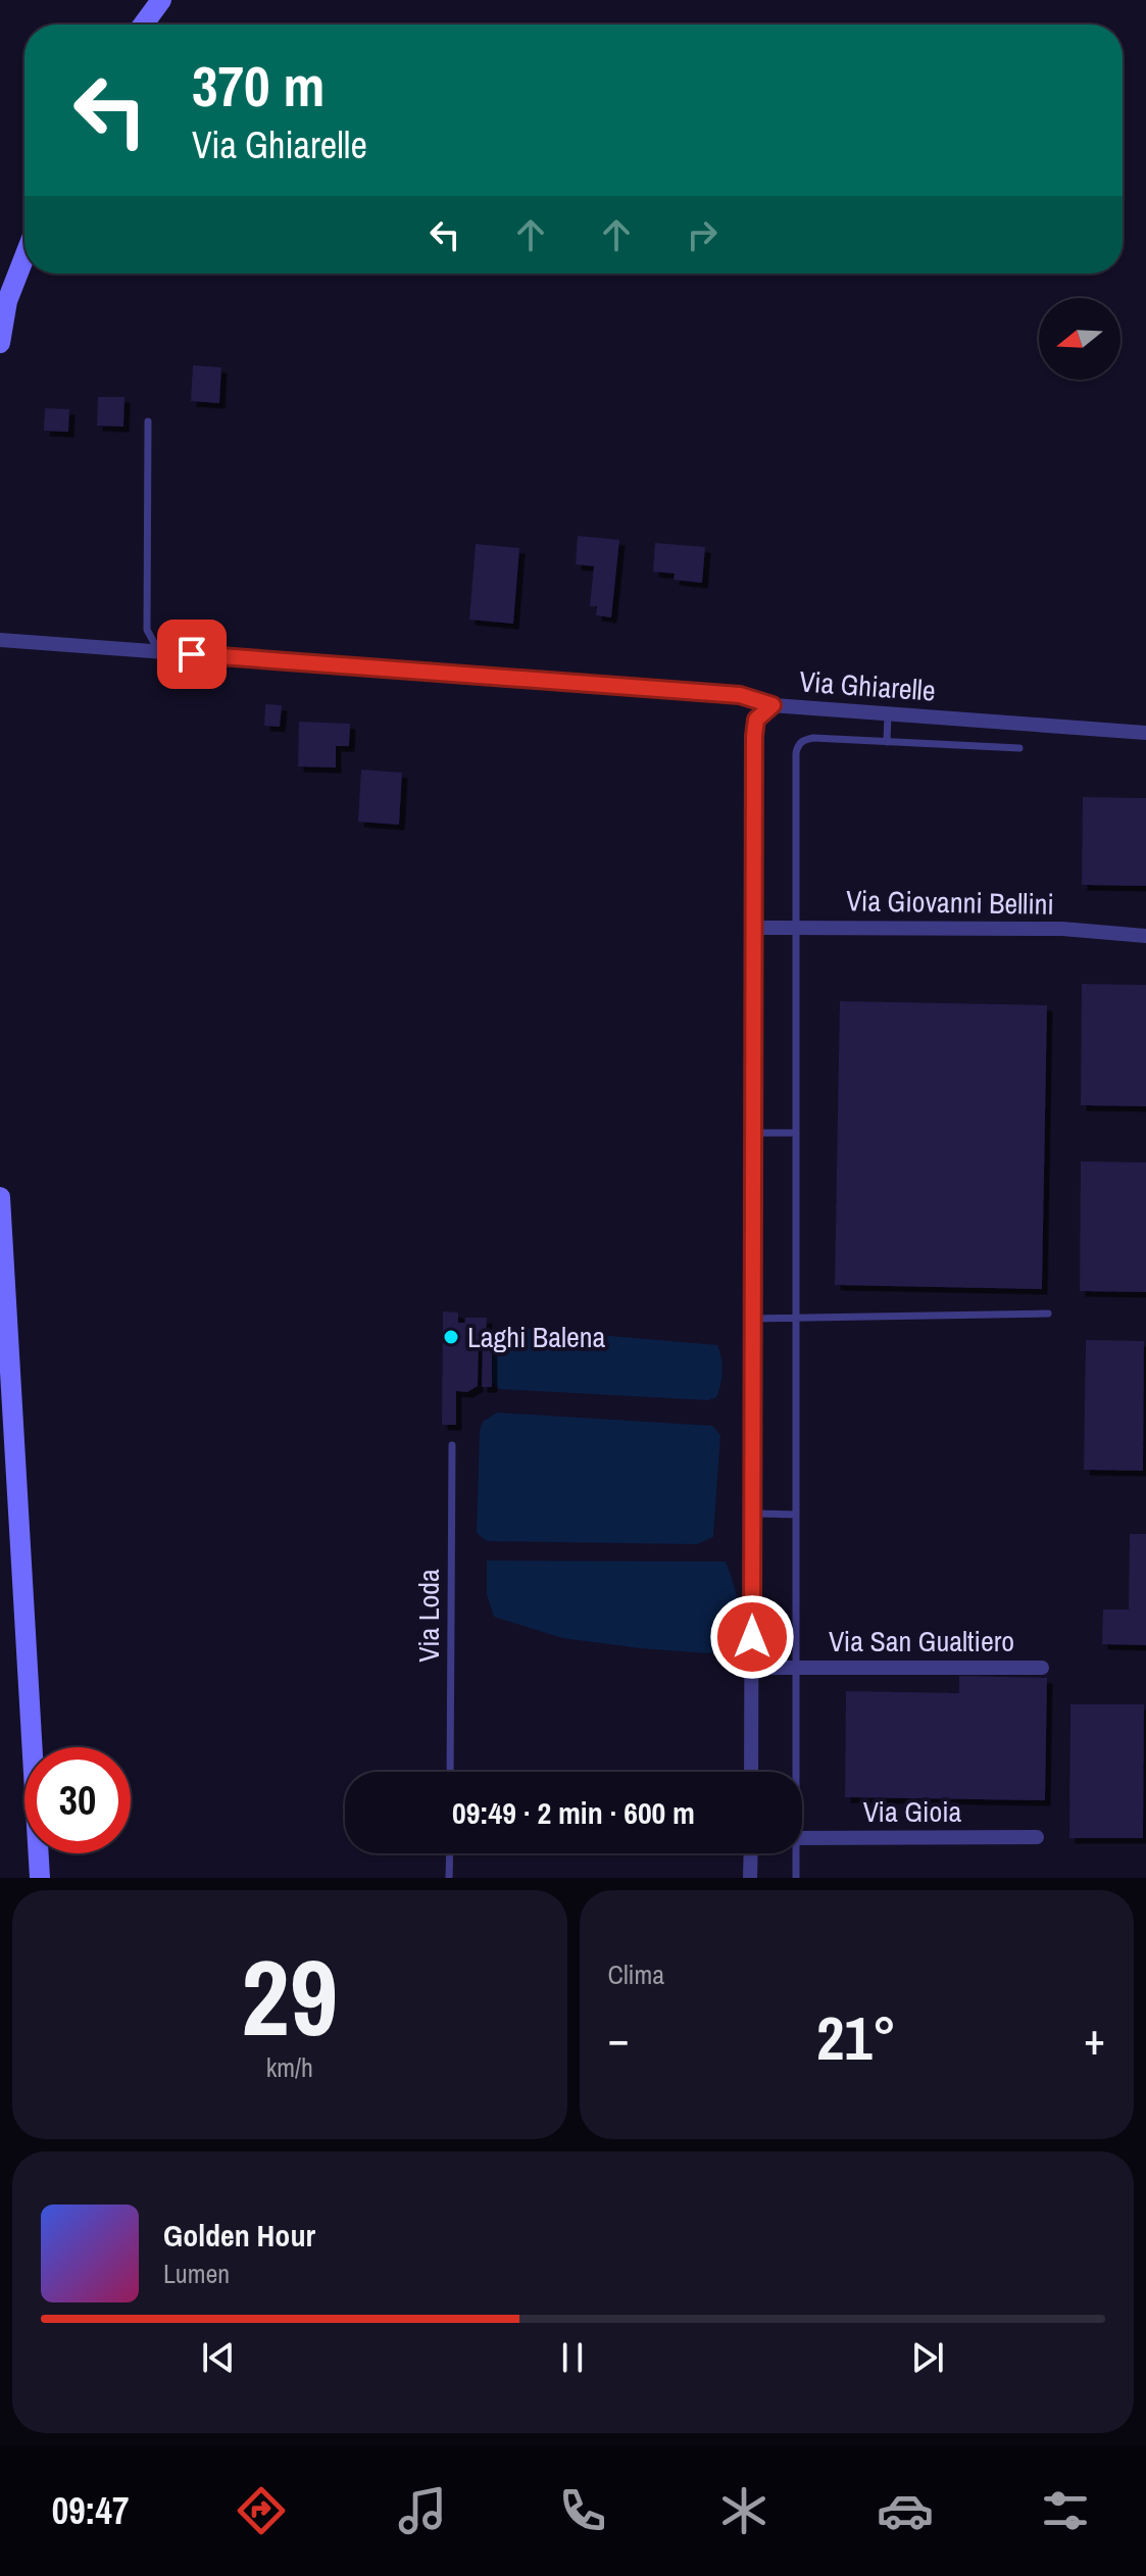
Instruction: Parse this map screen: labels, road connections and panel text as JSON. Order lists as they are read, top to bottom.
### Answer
{
  "streets": {
    "street": [
      "Via Ghiarelle",
      "Via Giovanni Bellini",
      "Via San Gualtiero",
      "Via Gioia"
    ],
    "lane": ["Via Loda"]
  },
  "places": ["Laghi Balena"],
  "north": "left",
  "page": {
    "turn": ["370 m", "Via Ghiarelle"],
    "limit": "30",
    "trip": "09:49 · 2 min · 600 m",
    "tile": [
      ["29", "km/h"],
      "Clima"
    ],
    "heat": ["−", "21°", "+"],
    "song": ["Golden Hour", "Lumen"],
    "tabs": "09:47"
  }
}
